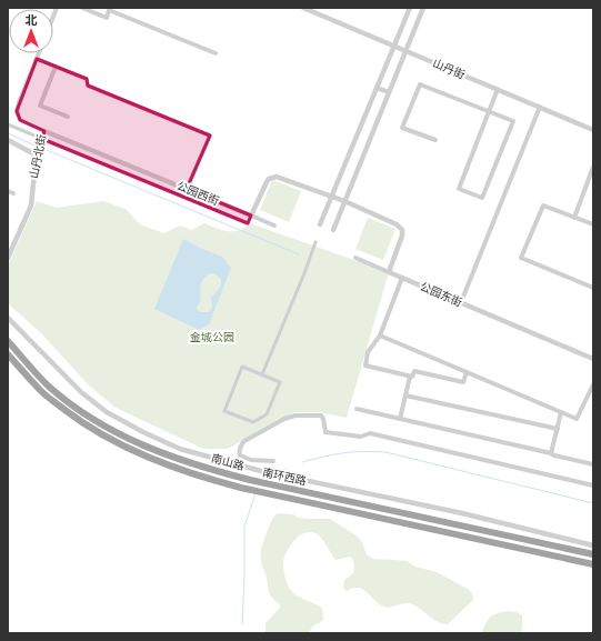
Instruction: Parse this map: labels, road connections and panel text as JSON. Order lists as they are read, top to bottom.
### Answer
{
  "streets": {
    "highway": ["南环西路"],
    "street": [
      "山丹街",
      "山丹北街",
      "公园西街",
      "公园东街",
      "南山路"
    ]
  },
  "crossings": [
    ["山丹北街", "公园西街"]
  ],
  "parks": ["金城公园"],
  "north": "top"
}
